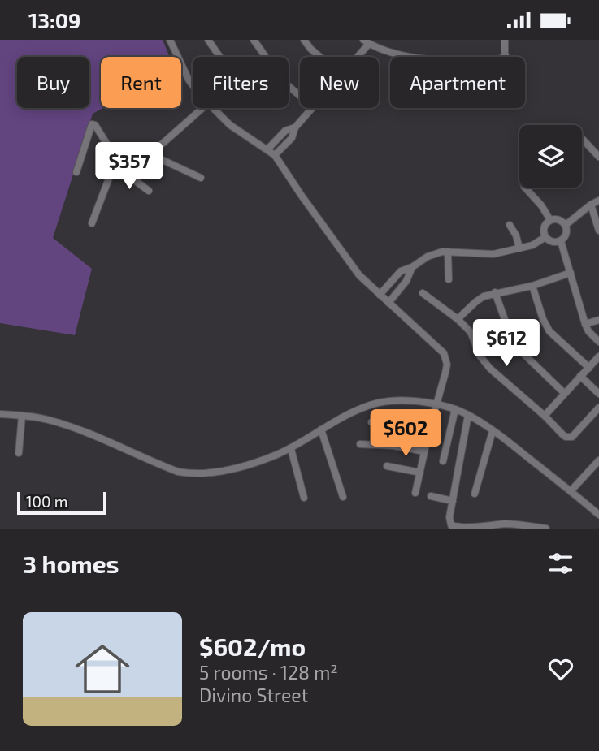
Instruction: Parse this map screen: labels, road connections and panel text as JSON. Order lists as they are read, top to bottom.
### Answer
{
  "scale_bar": "100 m",
  "page": {
    "status": "13:09",
    "chip": [
      "Buy",
      "Rent",
      "Filters",
      "New",
      "Apartment"
    ],
    "price": ["$357", "$612", "$602"],
    "scale": "100 m",
    "heading": "3 homes",
    "list": [
      {
        "name": "$602/mo",
        "note": "5 rooms · 128 m² · Divino Street"
      }
    ]
  }
}
